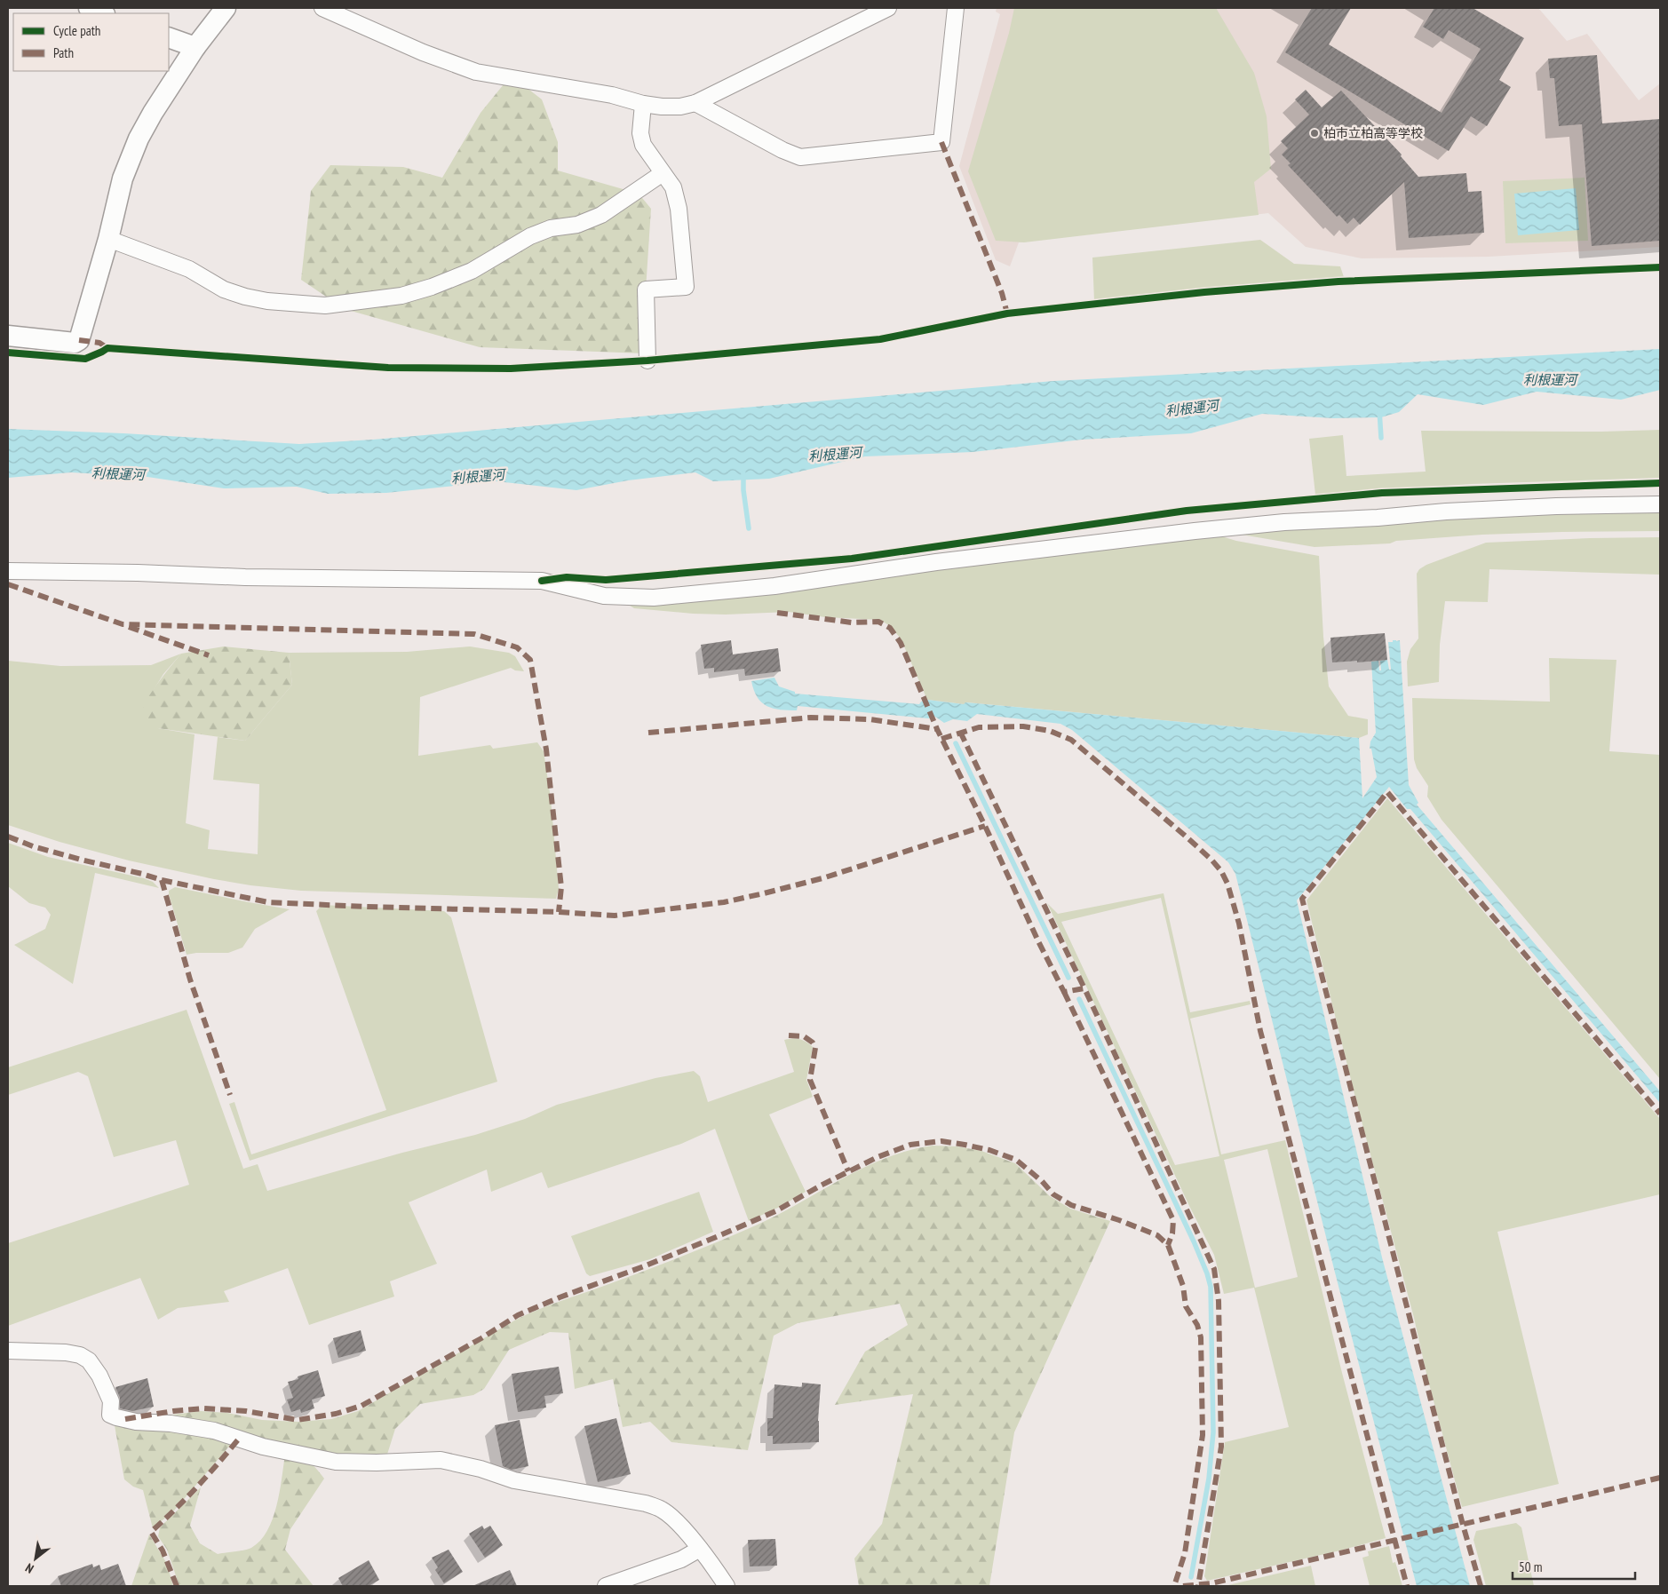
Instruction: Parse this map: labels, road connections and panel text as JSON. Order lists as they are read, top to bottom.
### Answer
{
  "water": ["利根運河"],
  "places": ["柏市立柏高等学校"],
  "legend": ["Cycle path", "Path"],
  "scale_bar": "50 m",
  "north": "bottom left"
}
